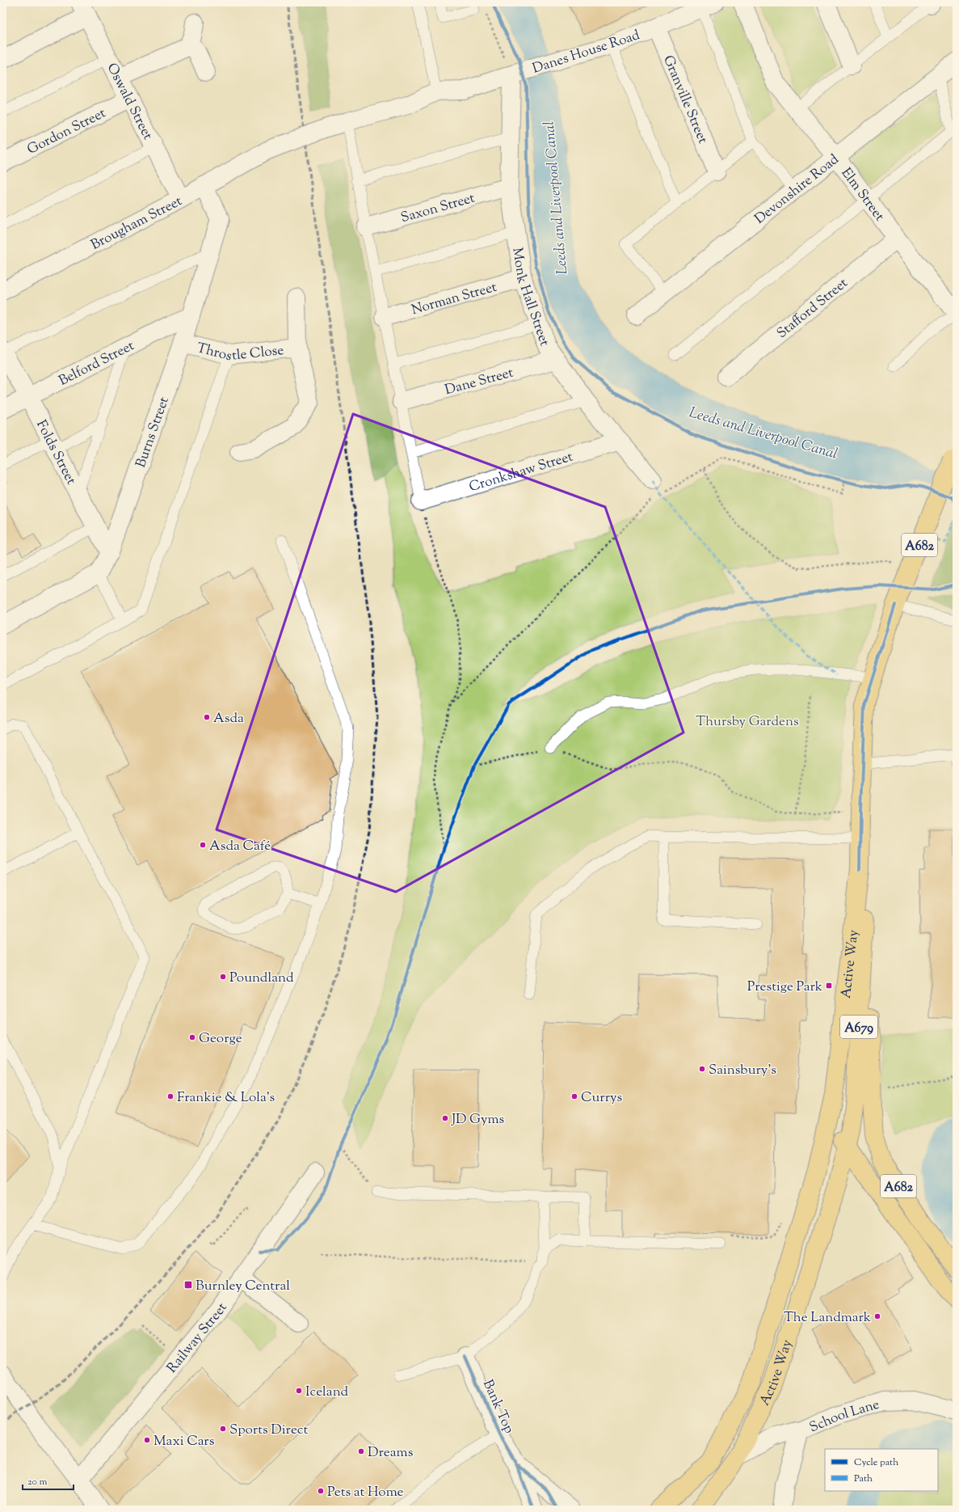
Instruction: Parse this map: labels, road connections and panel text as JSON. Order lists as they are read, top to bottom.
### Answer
{
  "streets": {
    "main road": ["A682", "Active Way", "A679"],
    "street": [
      "Danes House Road",
      "Granville Street",
      "Oswald Street",
      "Gordon Street",
      "Devonshire Road",
      "Elm Street",
      "Saxon Street",
      "Brougham Street",
      "Monk Hall Street",
      "Norman Street",
      "Stafford Street",
      "Throstle Close",
      "Belford Street",
      "Dane Street",
      "Burns Street",
      "Folds Street",
      "Cronkshaw Street",
      "Railway Street",
      "Bank Top",
      "School Lane"
    ]
  },
  "crossings": [
    ["Danes House Road", "Granville Street"],
    ["Danes House Road", "Brougham Street"],
    ["Danes House Road", "Monk Hall Street"],
    ["Oswald Street", "Gordon Street"],
    ["Oswald Street", "Brougham Street"],
    ["Devonshire Road", "Elm Street"],
    ["Elm Street", "Stafford Street"],
    ["Saxon Street", "Monk Hall Street"],
    ["Brougham Street", "Burns Street"],
    ["Monk Hall Street", "Norman Street"],
    ["Monk Hall Street", "Dane Street"],
    ["Monk Hall Street", "Cronkshaw Street"],
    ["Throstle Close", "Burns Street"],
    ["Belford Street", "Burns Street"],
    ["Belford Street", "Folds Street"],
    ["Burns Street", "Folds Street"],
    ["A682", "Active Way"],
    ["Active Way", "School Lane"]
  ],
  "water": ["Leeds and Liverpool Canal"],
  "parks": ["Thursby Gardens"],
  "places": {
    "other": [
      "Asda",
      "Asda Café",
      "Poundland",
      "George",
      "Sainsbury's",
      "Frankie & Lola's",
      "Currys",
      "JD Gyms",
      "The Landmark",
      "Iceland",
      "Sports Direct",
      "Maxi Cars",
      "Dreams",
      "Pets at Home"
    ],
    "transit": ["Prestige Park", "Burnley Central"]
  },
  "legend": ["Cycle path", "Path"],
  "scale_bar": "20 m"
}
